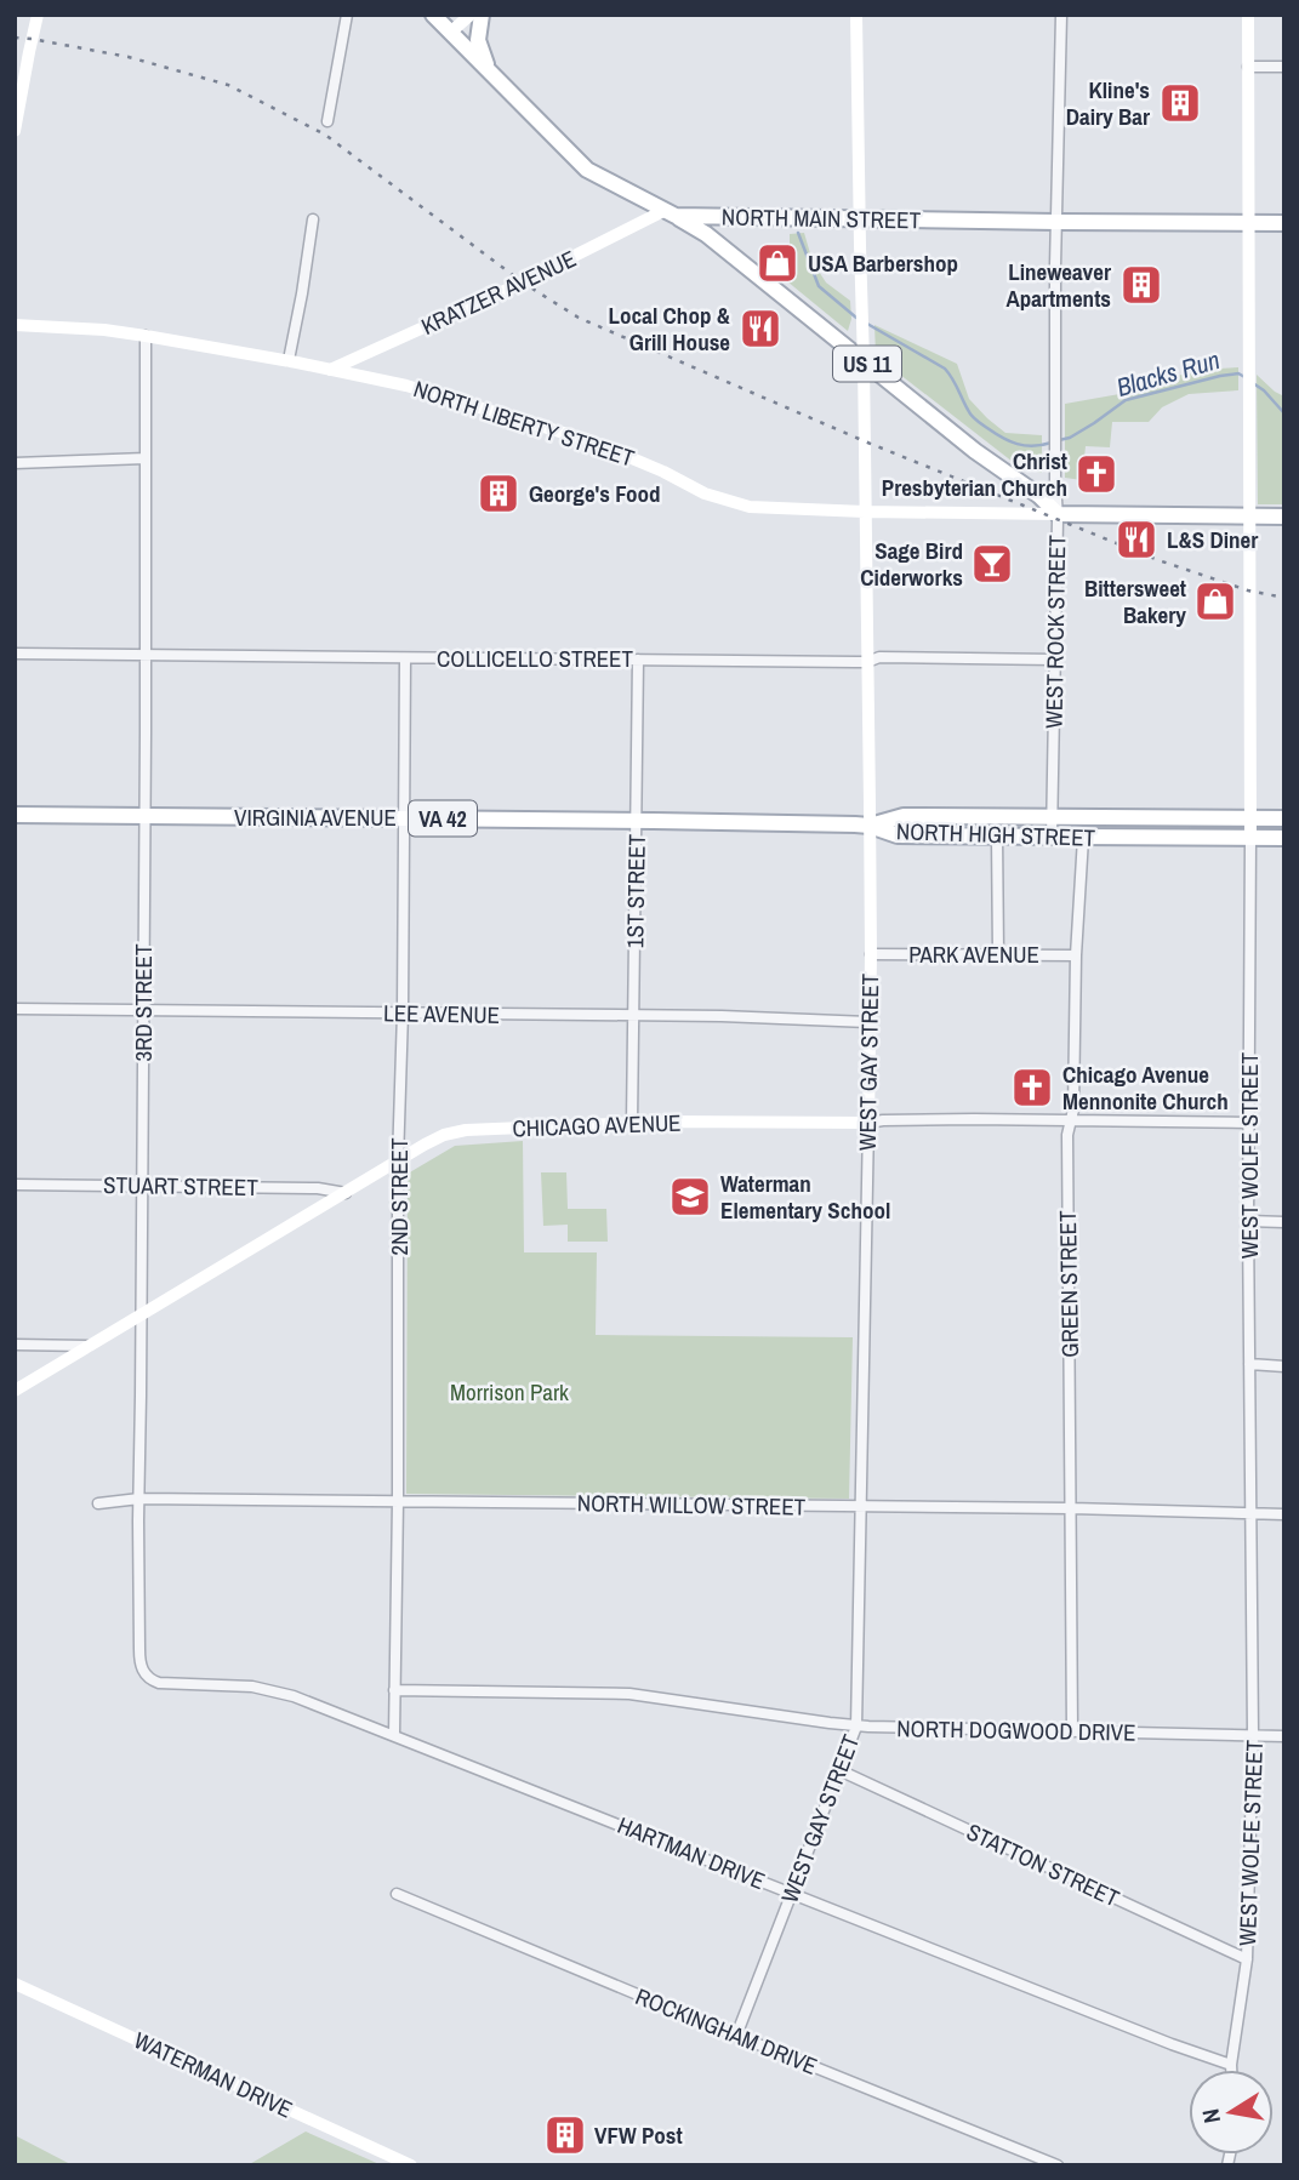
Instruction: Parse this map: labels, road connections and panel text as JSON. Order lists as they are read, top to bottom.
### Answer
{
  "streets": {
    "main road": [
      "NORTH MAIN STREET",
      "US 11",
      "NORTH LIBERTY STREET",
      "VIRGINIA AVENUE",
      "VA 42",
      "NORTH HIGH STREET"
    ],
    "street": [
      "KRATZER AVENUE",
      "WEST ROCK STREET",
      "COLLICELLO STREET",
      "1ST STREET",
      "PARK AVENUE",
      "3RD STREET",
      "LEE AVENUE",
      "WEST GAY STREET",
      "CHICAGO AVENUE",
      "WEST WOLFE STREET",
      "STUART STREET",
      "2ND STREET",
      "GREEN STREET",
      "NORTH WILLOW STREET",
      "NORTH DOGWOOD DRIVE",
      "HARTMAN DRIVE",
      "STATTON STREET",
      "ROCKINGHAM DRIVE",
      "WATERMAN DRIVE"
    ]
  },
  "crossings": [
    ["NORTH MAIN STREET", "KRATZER AVENUE"],
    ["NORTH MAIN STREET", "US 11"],
    ["NORTH MAIN STREET", "WEST ROCK STREET"],
    ["NORTH MAIN STREET", "WEST GAY STREET"],
    ["NORTH MAIN STREET", "WEST WOLFE STREET"],
    ["KRATZER AVENUE", "US 11"],
    ["KRATZER AVENUE", "NORTH LIBERTY STREET"],
    ["US 11", "NORTH LIBERTY STREET"],
    ["US 11", "WEST ROCK STREET"],
    ["US 11", "WEST GAY STREET"],
    ["NORTH LIBERTY STREET", "WEST ROCK STREET"],
    ["NORTH LIBERTY STREET", "3RD STREET"],
    ["NORTH LIBERTY STREET", "WEST GAY STREET"],
    ["NORTH LIBERTY STREET", "WEST WOLFE STREET"],
    ["WEST ROCK STREET", "COLLICELLO STREET"],
    ["WEST ROCK STREET", "NORTH HIGH STREET"],
    ["COLLICELLO STREET", "1ST STREET"],
    ["COLLICELLO STREET", "3RD STREET"],
    ["COLLICELLO STREET", "WEST GAY STREET"],
    ["COLLICELLO STREET", "2ND STREET"],
    ["VIRGINIA AVENUE", "NORTH HIGH STREET"],
    ["VIRGINIA AVENUE", "1ST STREET"],
    ["VIRGINIA AVENUE", "3RD STREET"],
    ["VIRGINIA AVENUE", "WEST GAY STREET"],
    ["VIRGINIA AVENUE", "2ND STREET"],
    ["NORTH HIGH STREET", "WEST GAY STREET"],
    ["NORTH HIGH STREET", "WEST WOLFE STREET"],
    ["NORTH HIGH STREET", "GREEN STREET"],
    ["1ST STREET", "LEE AVENUE"],
    ["1ST STREET", "CHICAGO AVENUE"],
    ["PARK AVENUE", "WEST GAY STREET"],
    ["PARK AVENUE", "GREEN STREET"],
    ["3RD STREET", "LEE AVENUE"],
    ["3RD STREET", "CHICAGO AVENUE"],
    ["3RD STREET", "STUART STREET"],
    ["3RD STREET", "NORTH WILLOW STREET"],
    ["3RD STREET", "HARTMAN DRIVE"],
    ["LEE AVENUE", "WEST GAY STREET"],
    ["LEE AVENUE", "2ND STREET"],
    ["WEST GAY STREET", "CHICAGO AVENUE"],
    ["WEST GAY STREET", "NORTH WILLOW STREET"],
    ["WEST GAY STREET", "NORTH DOGWOOD DRIVE"],
    ["WEST GAY STREET", "HARTMAN DRIVE"],
    ["WEST GAY STREET", "STATTON STREET"],
    ["WEST GAY STREET", "ROCKINGHAM DRIVE"],
    ["CHICAGO AVENUE", "WEST WOLFE STREET"],
    ["CHICAGO AVENUE", "STUART STREET"],
    ["CHICAGO AVENUE", "2ND STREET"],
    ["CHICAGO AVENUE", "GREEN STREET"],
    ["WEST WOLFE STREET", "NORTH WILLOW STREET"],
    ["WEST WOLFE STREET", "NORTH DOGWOOD DRIVE"],
    ["WEST WOLFE STREET", "HARTMAN DRIVE"],
    ["WEST WOLFE STREET", "STATTON STREET"],
    ["2ND STREET", "NORTH WILLOW STREET"],
    ["2ND STREET", "NORTH DOGWOOD DRIVE"],
    ["2ND STREET", "HARTMAN DRIVE"],
    ["GREEN STREET", "NORTH WILLOW STREET"],
    ["GREEN STREET", "NORTH DOGWOOD DRIVE"]
  ],
  "water": ["Blacks Run"],
  "parks": ["Morrison Park"],
  "places": {
    "building": [
      "Kline's Dairy Bar",
      "Lineweaver Apartments",
      "George's Food",
      "VFW Post"
    ],
    "shop": ["USA Barbershop", "Bittersweet Bakery"],
    "restaurant": ["Local Chop & Grill House", "L&S Diner"],
    "church": ["Christ Presbyterian Church", "Chicago Avenue Mennonite Church"],
    "bar": ["Sage Bird Ciderworks"],
    "school or university": ["Waterman Elementary School"]
  },
  "north": "left"
}
